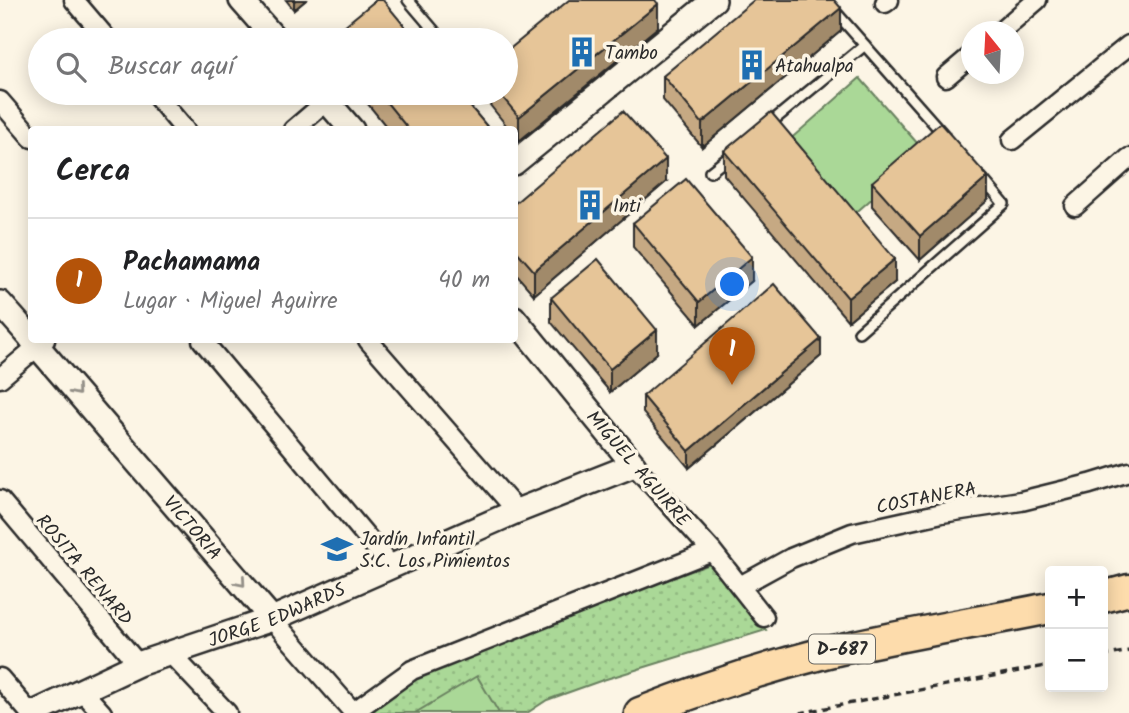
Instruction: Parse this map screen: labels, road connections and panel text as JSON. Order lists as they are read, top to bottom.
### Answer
{
  "streets": {
    "highway": ["D-687"],
    "street": [
      "MIGUEL AGUIRRE",
      "COSTANERA",
      "VICTORIA",
      "ROSITA RENARD",
      "JORGE EDWARDS"
    ]
  },
  "crossings": [
    ["MIGUEL AGUIRRE", "COSTANERA"],
    ["MIGUEL AGUIRRE", "JORGE EDWARDS"],
    ["VICTORIA", "JORGE EDWARDS"],
    ["ROSITA RENARD", "JORGE EDWARDS"]
  ],
  "places": {
    "building": ["Tambo", "Atahualpa", "Inti"],
    "school or university": ["Jardín Infantil S.C. Los Pimientos"]
  },
  "north": "top",
  "page": {
    "search": "Buscar aquí",
    "heading": "Cerca",
    "list": [
      {
        "mark": "1",
        "name": "Pachamama",
        "note": "Lugar · Miguel Aguirre",
        "value": "40 m"
      }
    ],
    "pins": "1",
    "map_buttons": ["+", "−"]
  }
}
